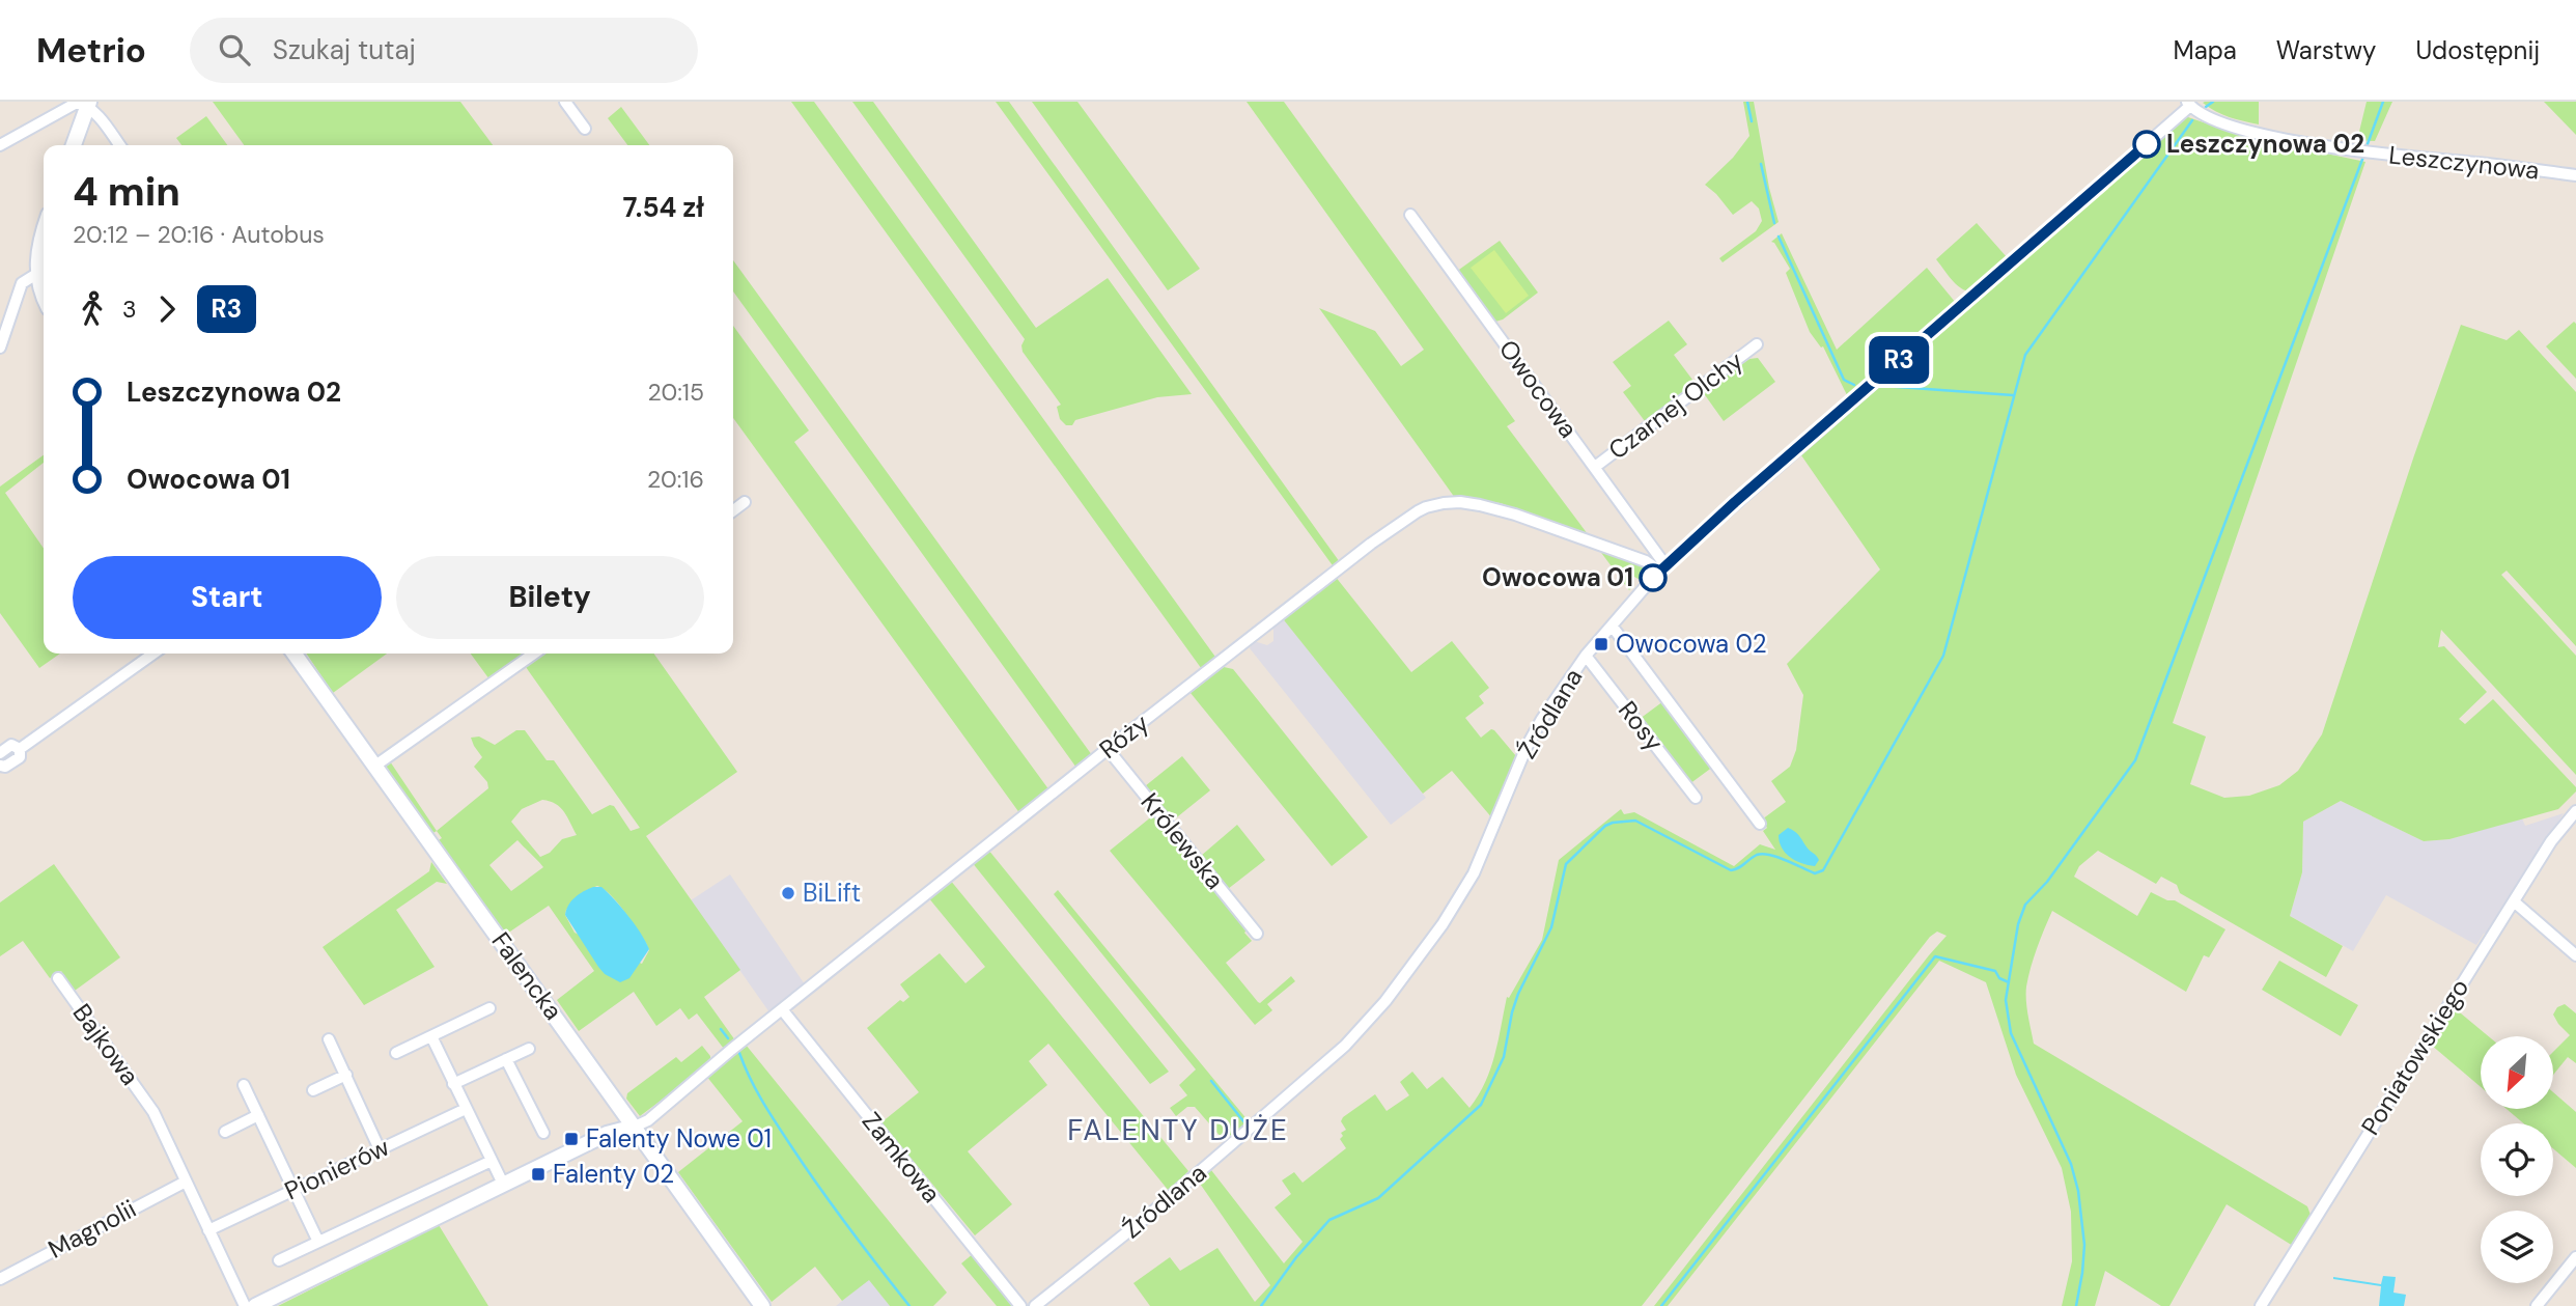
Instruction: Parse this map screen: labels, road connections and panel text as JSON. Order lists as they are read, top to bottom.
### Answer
{
  "streets": {
    "street": [
      "Leszczynowa",
      "Owocowa",
      "Czarnej Olchy",
      "Źródlana",
      "Rosy",
      "Róży",
      "Królewska",
      "Falencka",
      "Bajkowa",
      "Poniatowskiego",
      "Zamkowa",
      "Pionierów",
      "Magnolii"
    ]
  },
  "crossings": [
    ["Leszczynowa", "Źródlana"],
    ["Owocowa", "Czarnej Olchy"],
    ["Owocowa", "Źródlana"],
    ["Owocowa", "Róży"],
    ["Źródlana", "Rosy"],
    ["Źródlana", "Róży"],
    ["Róży", "Królewska"],
    ["Róży", "Falencka"],
    ["Róży", "Zamkowa"],
    ["Bajkowa", "Pionierów"],
    ["Bajkowa", "Magnolii"]
  ],
  "districts": ["FALENTY DUŻE"],
  "places": {
    "other": ["Leszczynowa 02", "Owocowa 01", "BiLift"],
    "transit": ["Owocowa 02", "Falenty Nowe 01", "Falenty 02"]
  },
  "lines": ["bus line R3"],
  "north": "bottom left",
  "page": {
    "header": "Metrio",
    "search": "Szukaj tutaj",
    "nav": ["Mapa", "Warstwy", "Udostępnij"],
    "on_map": "R3",
    "heading": ["4 min", "20:12 – 20:16 · Autobus", "7.54 zł"],
    "legs": ["3", "R3"],
    "list": [
      {
        "name": "Leszczynowa 02",
        "value": "20:15"
      },
      {
        "name": "Owocowa 01",
        "value": "20:16"
      }
    ],
    "buttons": ["Start", "Bilety"]
  }
}
